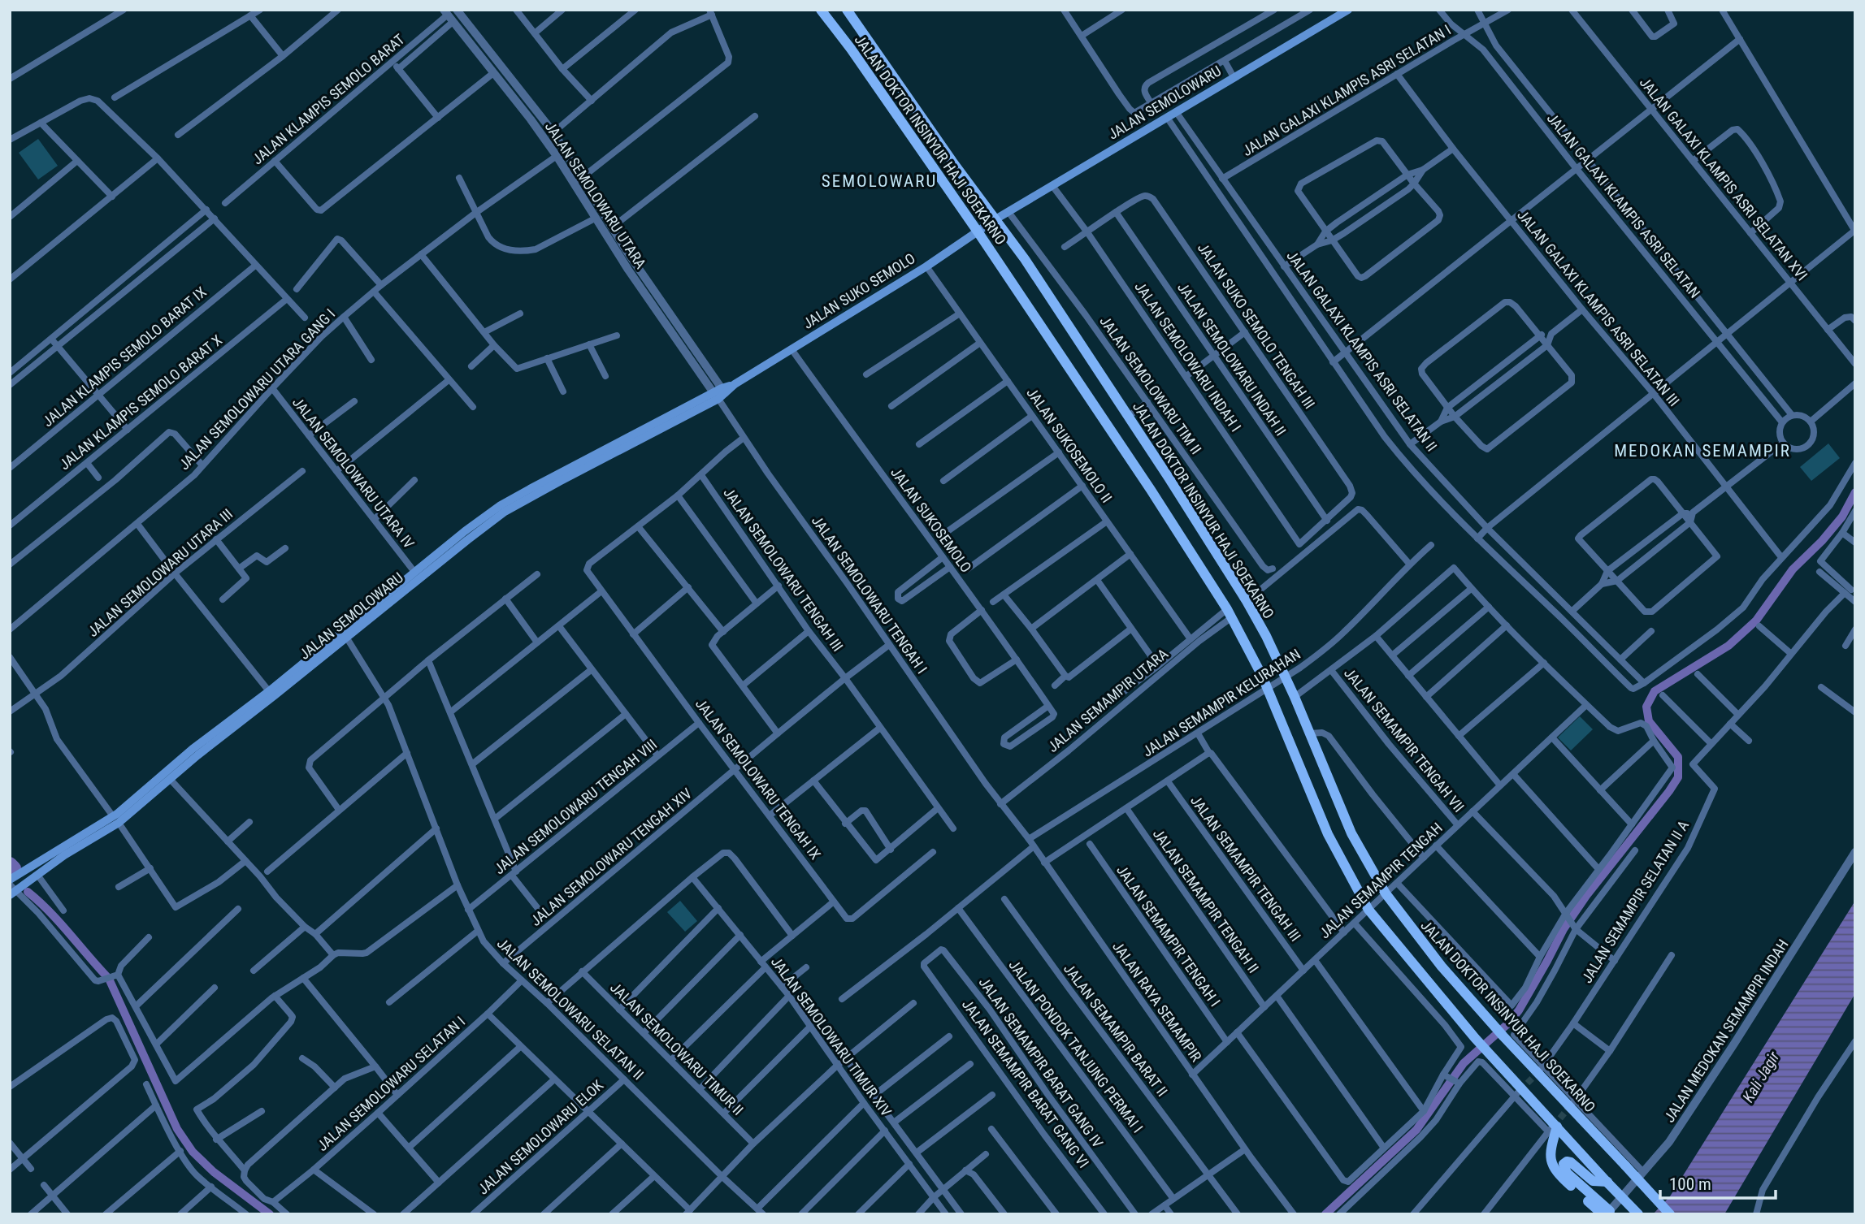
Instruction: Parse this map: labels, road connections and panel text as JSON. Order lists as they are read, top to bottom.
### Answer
{
  "streets": {
    "main road": ["JALAN SEMOLOWARU", "JALAN DOKTOR INSINYUR HAJI SOEKARNO", "JALAN SUKO SEMOLO"],
    "street": [
      "JALAN GALAXI KLAMPIS ASRI SELATAN I",
      "JALAN KLAMPIS SEMOLO BARAT",
      "JALAN GALAXI KLAMPIS ASRI SELATAN XVI",
      "JALAN SEMOLOWARU UTARA",
      "JALAN GALAXI KLAMPIS ASRI SELATAN",
      "JALAN GALAXI KLAMPIS ASRI SELATAN III",
      "JALAN SUKO SEMOLO TENGAH III",
      "JALAN GALAXI KLAMPIS ASRI SELATAN II",
      "JALAN KLAMPIS SEMOLO BARAT IX",
      "JALAN SEMOLOWARU INDAH I",
      "JALAN SEMOLOWARU INDAH II",
      "JALAN SEMOLOWARU TIM II",
      "JALAN SEMOLOWARU UTARA GANG I",
      "JALAN KLAMPIS SEMOLO BARAT X",
      "JALAN SUKOSEMOLO II",
      "JALAN SEMOLOWARU UTARA IV",
      "JALAN SUKOSEMOLO",
      "JALAN SEMOLOWARU TENGAH III",
      "JALAN SEMOLOWARU UTARA III",
      "JALAN SEMOLOWARU TENGAH I",
      "JALAN SEMAMPIR UTARA",
      "JALAN SEMAMPIR KELURAHAN",
      "JALAN SEMAMPIR TENGAH VII",
      "JALAN SEMOLOWARU TENGAH IX",
      "JALAN SEMOLOWARU TENGAH VIII",
      "JALAN SEMOLOWARU TENGAH XIV",
      "JALAN SEMAMPIR TENGAH III",
      "JALAN SEMAMPIR TENGAH",
      "JALAN SEMAMPIR TENGAH II",
      "JALAN SEMAMPIR SELATAN II A",
      "JALAN SEMAMPIR TENGAH I",
      "JALAN RAYA SEMAMPIR",
      "JALAN SEMOLOWARU SELATAN II",
      "JALAN SEMAMPIR BARAT II",
      "JALAN MEDOKAN SEMAMPIR INDAH",
      "JALAN SEMOLOWARU TIMUR XIV",
      "JALAN PONDOK TANJUNG PERMAI I",
      "JALAN SEMOLOWARU TIMUR II",
      "JALAN SEMAMPIR BARAT GANG IV",
      "JALAN SEMOLOWARU SELATAN I",
      "JALAN SEMAMPIR BARAT GANG VI",
      "JALAN SEMOLOWARU ELOK"
    ]
  },
  "crossings": [
    ["JALAN GALAXI KLAMPIS ASRI SELATAN I", "JALAN GALAXI KLAMPIS ASRI SELATAN"],
    ["JALAN GALAXI KLAMPIS ASRI SELATAN I", "JALAN GALAXI KLAMPIS ASRI SELATAN III"],
    ["JALAN GALAXI KLAMPIS ASRI SELATAN I", "JALAN GALAXI KLAMPIS ASRI SELATAN II"],
    ["JALAN KLAMPIS SEMOLO BARAT", "JALAN SEMOLOWARU UTARA"],
    ["JALAN SEMOLOWARU", "JALAN DOKTOR INSINYUR HAJI SOEKARNO"],
    ["JALAN SEMOLOWARU", "JALAN SEMOLOWARU UTARA"],
    ["JALAN SEMOLOWARU", "JALAN SUKO SEMOLO"],
    ["JALAN SEMOLOWARU", "JALAN GALAXI KLAMPIS ASRI SELATAN II"],
    ["JALAN SEMOLOWARU", "JALAN SEMOLOWARU INDAH I"],
    ["JALAN SEMOLOWARU", "JALAN SEMOLOWARU TIM II"],
    ["JALAN SEMOLOWARU", "JALAN SEMOLOWARU UTARA IV"],
    ["JALAN SEMOLOWARU", "JALAN SEMOLOWARU TENGAH I"],
    ["JALAN SEMOLOWARU", "JALAN SEMOLOWARU SELATAN II"],
    ["JALAN DOKTOR INSINYUR HAJI SOEKARNO", "JALAN SUKO SEMOLO"],
    ["JALAN DOKTOR INSINYUR HAJI SOEKARNO", "JALAN SEMAMPIR UTARA"],
    ["JALAN DOKTOR INSINYUR HAJI SOEKARNO", "JALAN SEMAMPIR KELURAHAN"],
    ["JALAN DOKTOR INSINYUR HAJI SOEKARNO", "JALAN SEMAMPIR TENGAH"],
    ["JALAN SEMOLOWARU UTARA", "JALAN SUKO SEMOLO"],
    ["JALAN SEMOLOWARU UTARA", "JALAN SEMOLOWARU UTARA GANG I"],
    ["JALAN SEMOLOWARU UTARA", "JALAN SEMOLOWARU TENGAH I"],
    ["JALAN SUKO SEMOLO", "JALAN SUKOSEMOLO II"],
    ["JALAN SUKO SEMOLO", "JALAN SUKOSEMOLO"],
    ["JALAN SUKO SEMOLO", "JALAN SEMOLOWARU TENGAH I"],
    ["JALAN SUKO SEMOLO TENGAH III", "JALAN SEMOLOWARU INDAH I"],
    ["JALAN SUKO SEMOLO TENGAH III", "JALAN SEMOLOWARU INDAH II"],
    ["JALAN SEMOLOWARU UTARA GANG I", "JALAN SEMOLOWARU UTARA IV"],
    ["JALAN SEMOLOWARU TENGAH III", "JALAN SEMOLOWARU TENGAH XIV"],
    ["JALAN SEMOLOWARU TENGAH I", "JALAN SEMAMPIR UTARA"],
    ["JALAN SEMOLOWARU TENGAH I", "JALAN SEMOLOWARU TENGAH XIV"],
    ["JALAN SEMOLOWARU TENGAH I", "JALAN RAYA SEMAMPIR"],
    ["JALAN SEMAMPIR UTARA", "JALAN RAYA SEMAMPIR"],
    ["JALAN SEMAMPIR KELURAHAN", "JALAN RAYA SEMAMPIR"],
    ["JALAN SEMAMPIR TENGAH VII", "JALAN SEMAMPIR TENGAH"],
    ["JALAN SEMOLOWARU TENGAH IX", "JALAN SEMOLOWARU TENGAH VIII"],
    ["JALAN SEMOLOWARU TENGAH IX", "JALAN SEMOLOWARU TENGAH XIV"],
    ["JALAN SEMOLOWARU TENGAH VIII", "JALAN SEMOLOWARU SELATAN II"],
    ["JALAN SEMOLOWARU TENGAH XIV", "JALAN SEMOLOWARU SELATAN II"],
    ["JALAN SEMAMPIR TENGAH III", "JALAN SEMAMPIR TENGAH"],
    ["JALAN SEMAMPIR TENGAH", "JALAN SEMAMPIR TENGAH II"],
    ["JALAN SEMAMPIR TENGAH", "JALAN SEMAMPIR TENGAH I"],
    ["JALAN SEMAMPIR TENGAH", "JALAN RAYA SEMAMPIR"],
    ["JALAN SEMOLOWARU SELATAN II", "JALAN SEMOLOWARU SELATAN I"],
    ["JALAN SEMOLOWARU SELATAN II", "JALAN SEMOLOWARU ELOK"],
    ["JALAN SEMAMPIR BARAT GANG IV", "JALAN SEMAMPIR BARAT GANG VI"]
  ],
  "districts": ["SEMOLOWARU", "MEDOKAN SEMAMPIR"],
  "water": ["Kali Jagir"],
  "scale_bar": "100 m"
}
